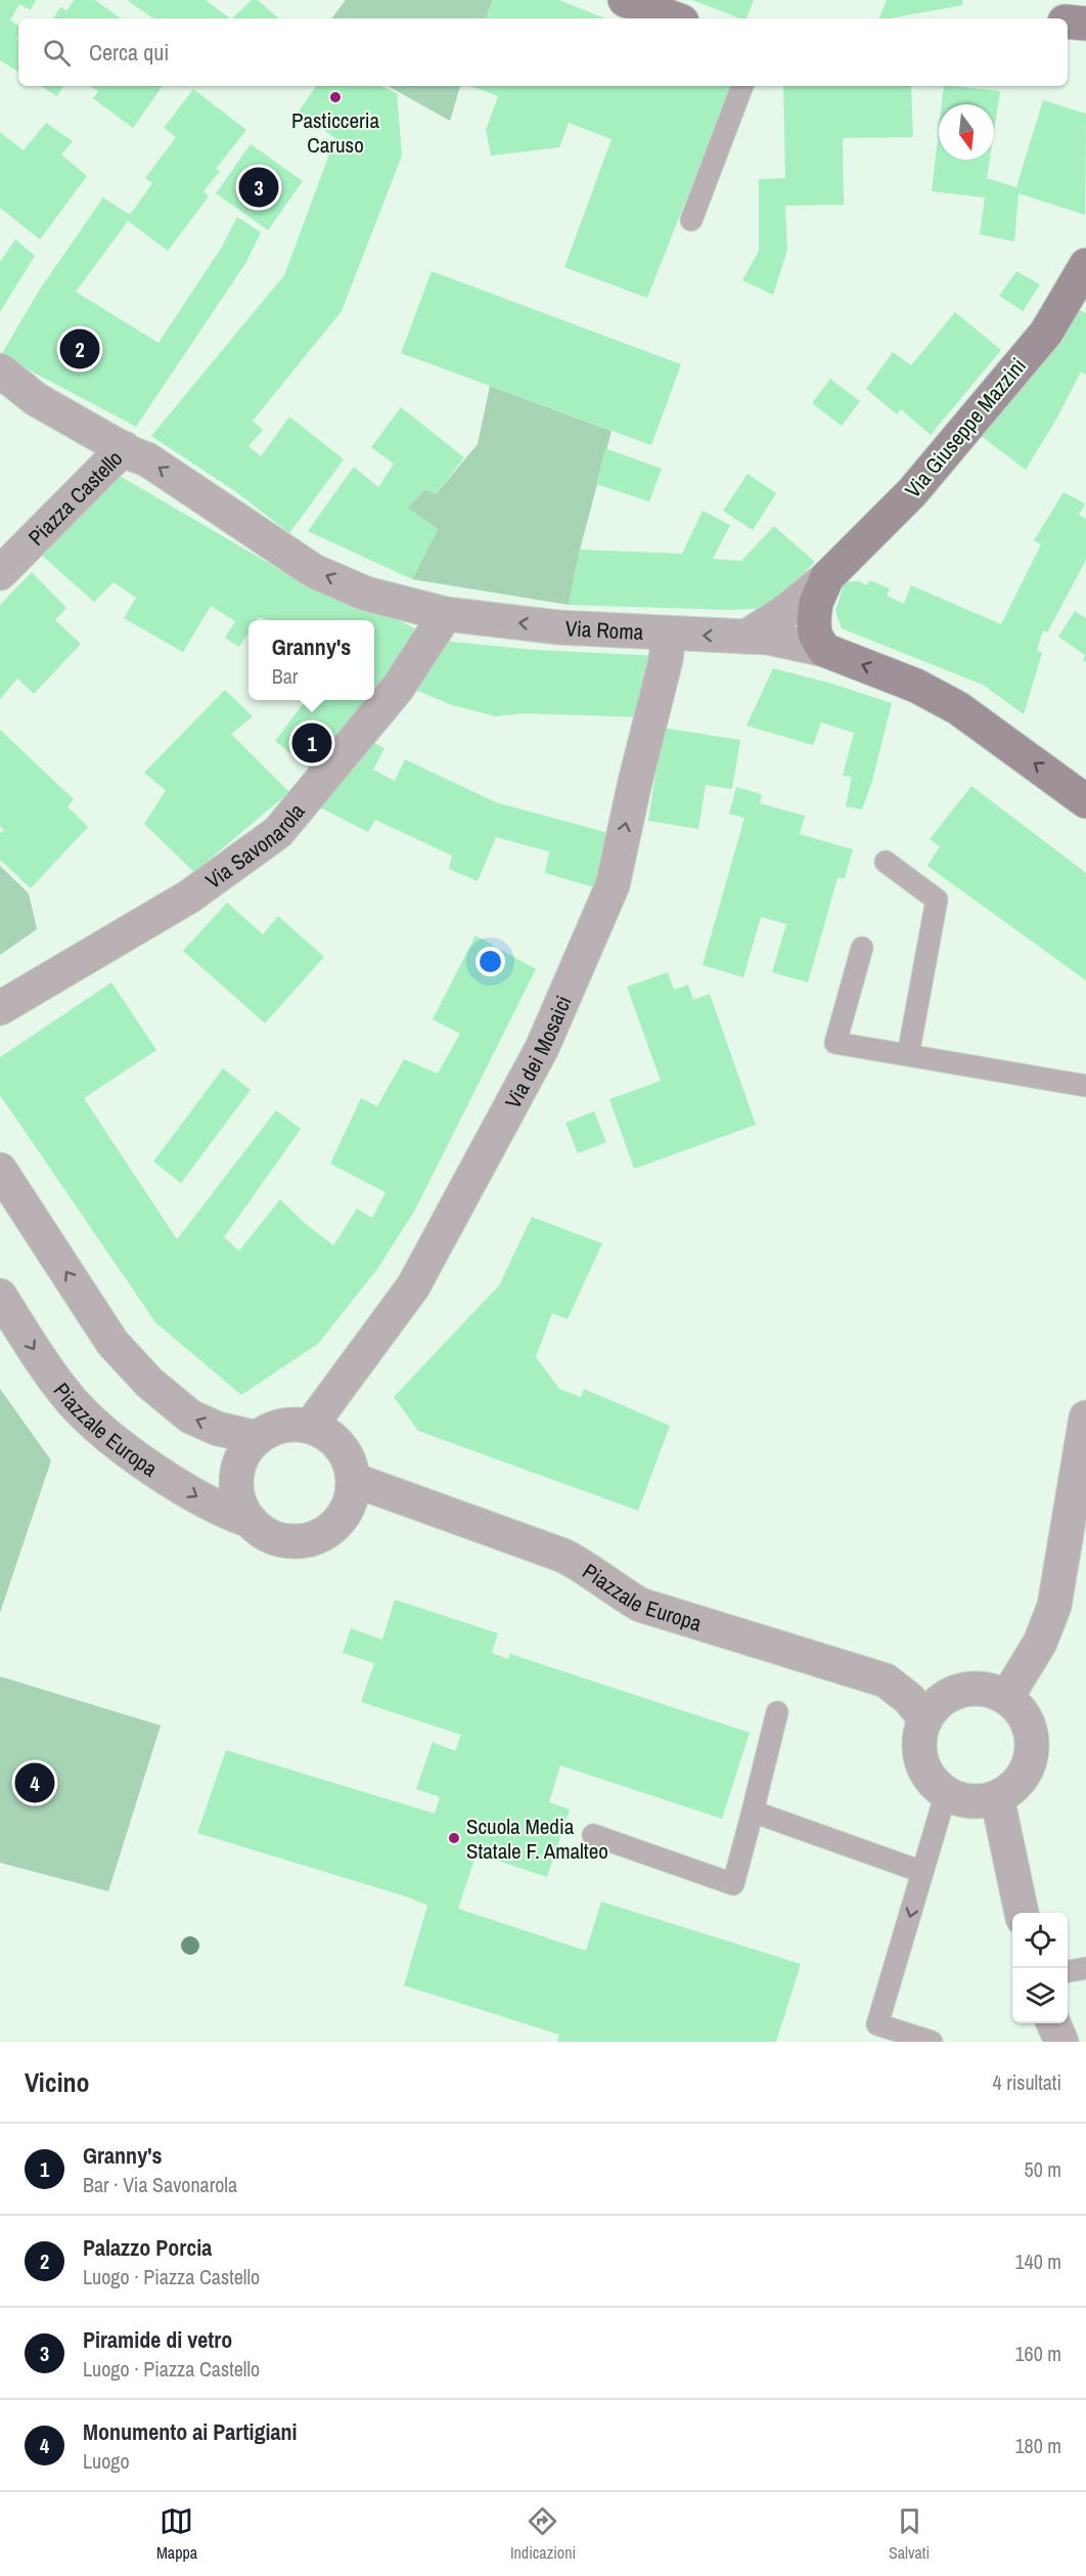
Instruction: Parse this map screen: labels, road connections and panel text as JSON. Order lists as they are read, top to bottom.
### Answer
{
  "streets": {
    "street": [
      "Via Giuseppe Mazzini",
      "Piazza Castello",
      "Via Roma",
      "Via Savonarola",
      "Via dei Mosaici",
      "Piazzale Europa"
    ]
  },
  "crossings": [
    ["Via Giuseppe Mazzini", "Via Roma"],
    ["Piazza Castello", "Via Roma"],
    ["Via Roma", "Via Savonarola"],
    ["Via Roma", "Via dei Mosaici"],
    ["Via dei Mosaici", "Piazzale Europa"]
  ],
  "one_way": ["Via Roma", "Via dei Mosaici"],
  "places": ["Pasticceria Caruso", "Scuola Media Statale F. Amalteo"],
  "north": "bottom",
  "page": {
    "search": "Cerca qui",
    "pins": [
      "3",
      "2",
      "1",
      "4"
    ],
    "popup": ["Granny's", "Bar"],
    "heading": ["Vicino", "4 risultati"],
    "list": [
      {
        "mark": "1",
        "name": "Granny's",
        "note": "Bar · Via Savonarola",
        "value": "50 m"
      },
      {
        "mark": "2",
        "name": "Palazzo Porcia",
        "note": "Luogo · Piazza Castello",
        "value": "140 m"
      },
      {
        "mark": "3",
        "name": "Piramide di vetro",
        "note": "Luogo · Piazza Castello",
        "value": "160 m"
      },
      {
        "mark": "4",
        "name": "Monumento ai Partigiani",
        "note": "Luogo",
        "value": "180 m"
      }
    ],
    "nav": ["Mappa", "Indicazioni", "Salvati"]
  }
}
